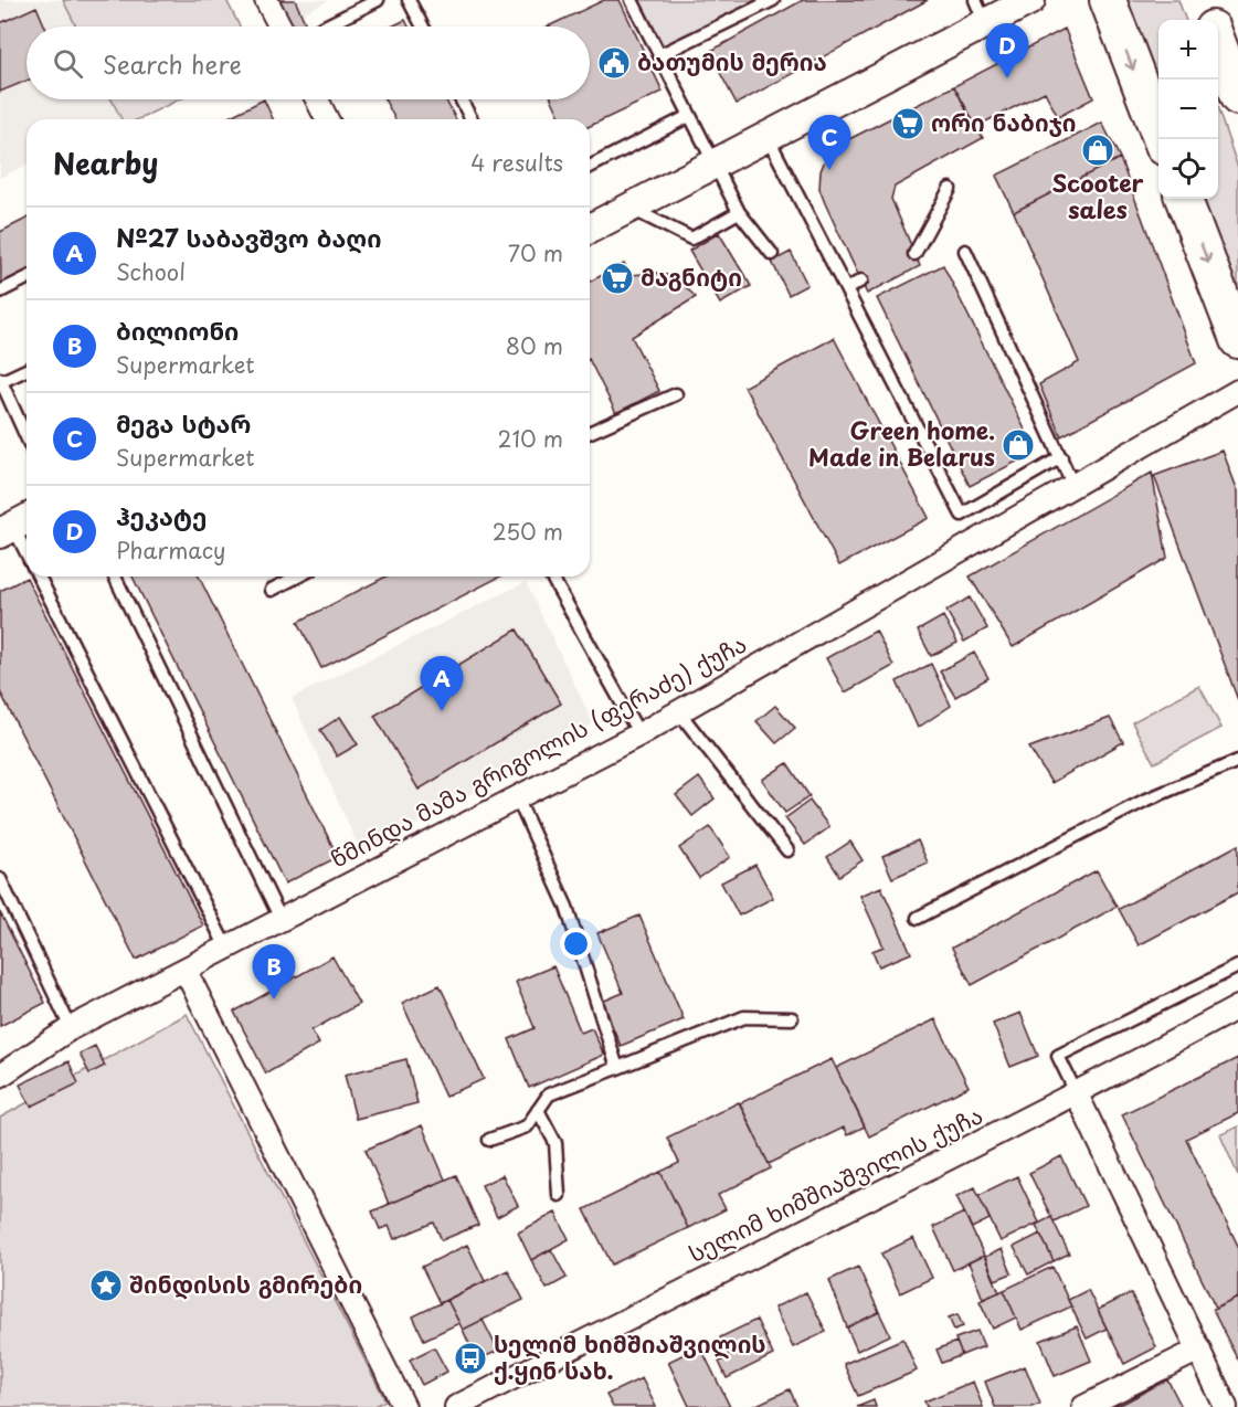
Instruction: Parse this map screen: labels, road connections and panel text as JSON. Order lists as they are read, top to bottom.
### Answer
{
  "streets": {
    "street": ["წმინდა მამა გრიგოლის (ფერაძე) ქუჩა", "სელიმ ხიმშიაშვილის ქუჩა"]
  },
  "places": {
    "public building": ["ბათუმის მერია"],
    "supermarket": ["ორი ნაბიჯი", "მაგნიტი"],
    "shop": ["Scooter sales", "Green home. Made in Belarus"],
    "place": ["შინდისის გმირები"],
    "bus stop": ["სელიმ ხიმშიაშვილის ქ.ყინ სახ."]
  },
  "page": {
    "map_buttons": ["+", "−"],
    "pins": [
      "D",
      "C",
      "A",
      "B"
    ],
    "search": "Search here",
    "heading": ["Nearby", "4 results"],
    "list": [
      {
        "mark": "A",
        "name": "№27 საბავშვო ბაღი",
        "note": "School",
        "value": "70 m"
      },
      {
        "mark": "B",
        "name": "ბილიონი",
        "note": "Supermarket",
        "value": "80 m"
      },
      {
        "mark": "C",
        "name": "მეგა სტარ",
        "note": "Supermarket",
        "value": "210 m"
      },
      {
        "mark": "D",
        "name": "ჰეკატე",
        "note": "Pharmacy",
        "value": "250 m"
      }
    ]
  }
}
